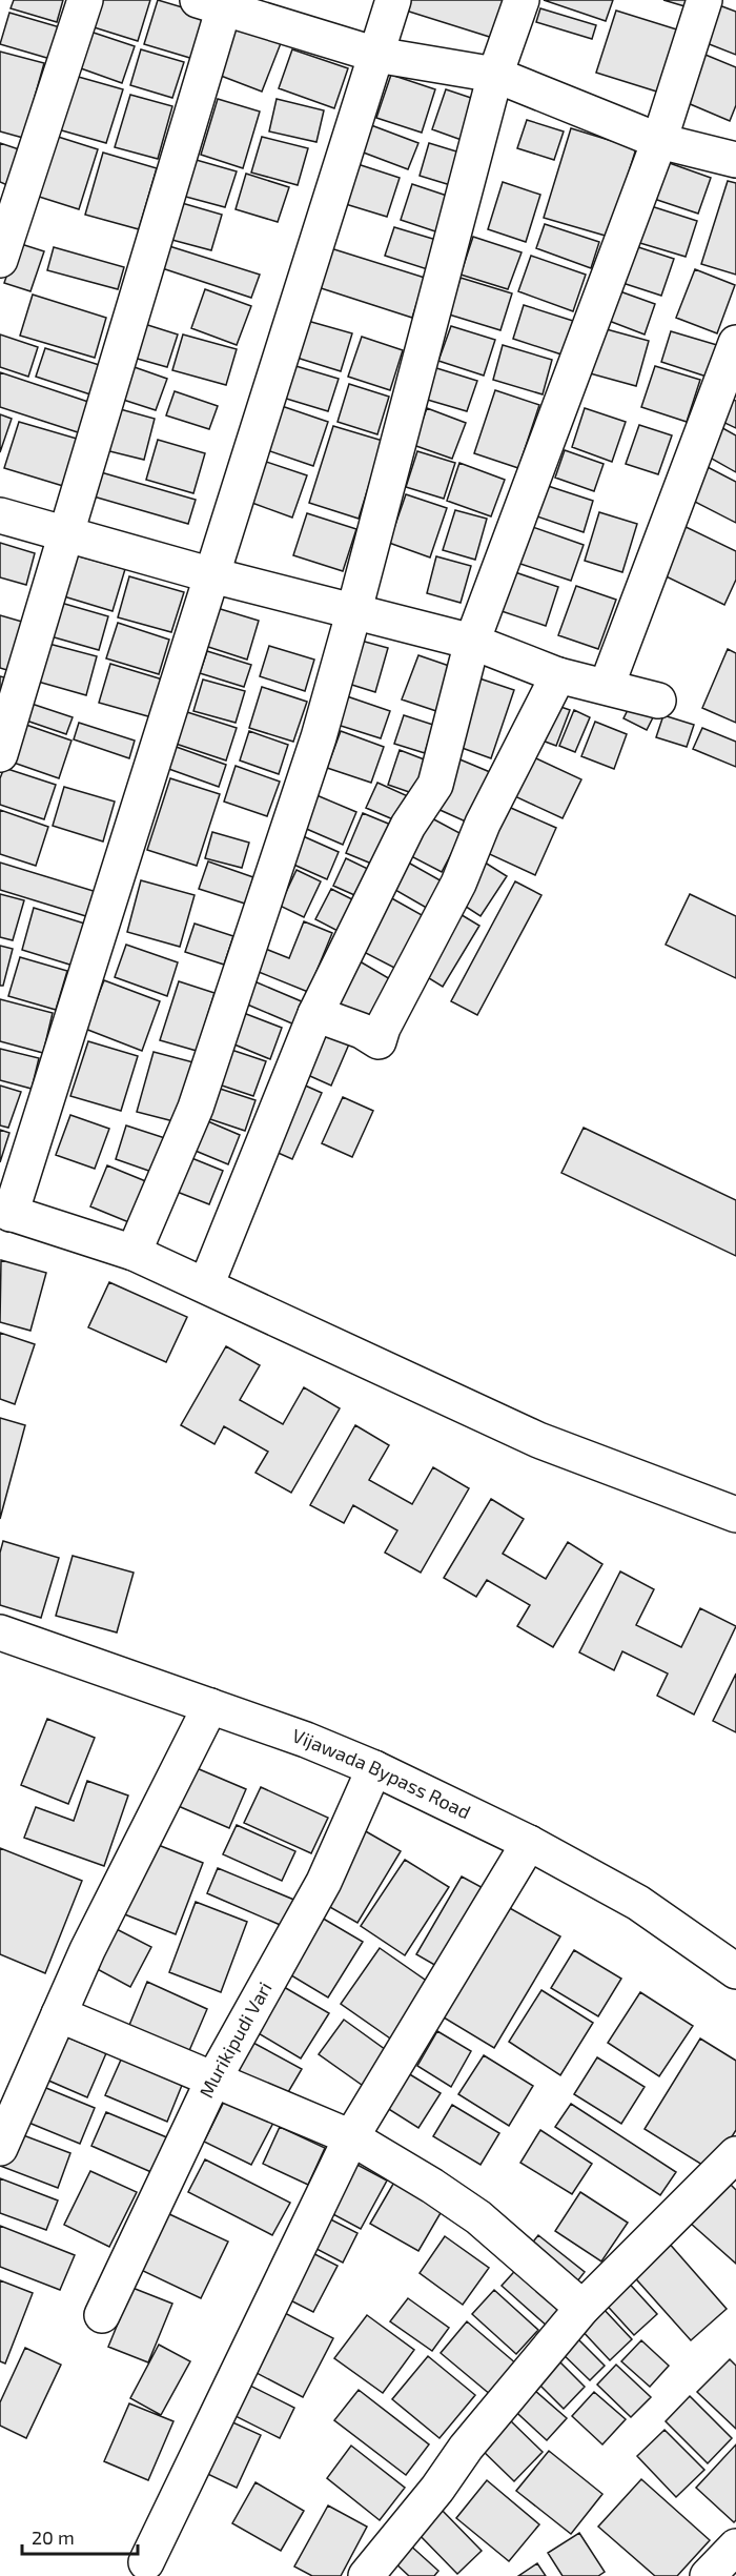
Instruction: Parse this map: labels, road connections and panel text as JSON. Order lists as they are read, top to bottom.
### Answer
{
  "streets": {
    "street": ["Vijawada Bypass Road", "Murikipudi Vari"]
  },
  "crossings": [
    ["Vijawada Bypass Road", "Murikipudi Vari"]
  ],
  "scale_bar": "20 m"
}
